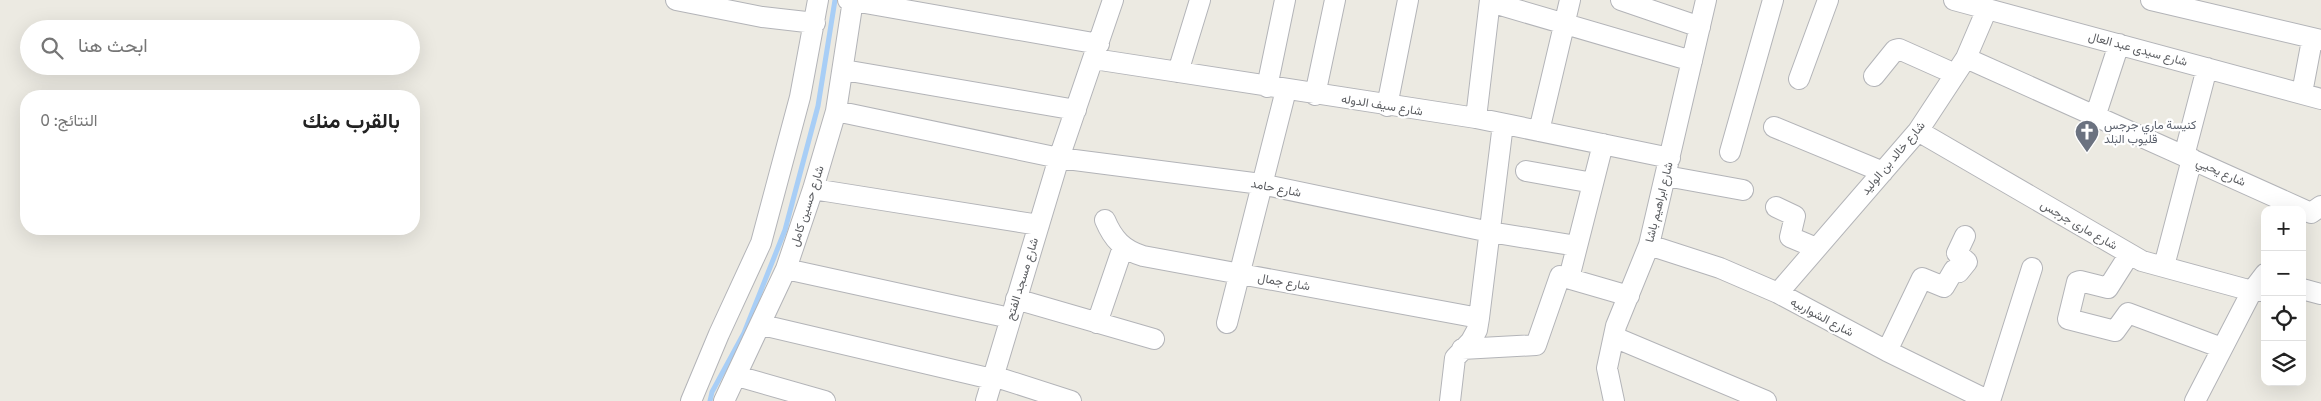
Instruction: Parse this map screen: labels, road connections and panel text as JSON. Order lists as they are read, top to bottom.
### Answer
{
  "streets": {
    "street": [
      "شارع سيدى عبد العال",
      "شارع سيف الدوله",
      "شارع خالد بن الوليد",
      "شارع يحيي",
      "شارع حامد",
      "شارع ابراهيم باشا",
      "شارع حسين كامل",
      "شارع مارى جرجس",
      "شارع مسجد الفتح",
      "شارع جمال",
      "شارع الشواربيه"
    ]
  },
  "crossings": [
    ["شارع سيدى عبد العال", "شارع خالد بن الوليد"],
    ["شارع سيف الدوله", "شارع ابراهيم باشا"],
    ["شارع سيف الدوله", "شارع حسين كامل"],
    ["شارع سيف الدوله", "شارع مسجد الفتح"],
    ["شارع خالد بن الوليد", "شارع يحيي"],
    ["شارع خالد بن الوليد", "شارع مارى جرجس"],
    ["شارع خالد بن الوليد", "شارع الشواربيه"],
    ["شارع حامد", "شارع حسين كامل"],
    ["شارع حامد", "شارع مسجد الفتح"],
    ["شارع ابراهيم باشا", "شارع الشواربيه"]
  ],
  "places": {
    "church": ["كنيسة ماري جرجس قليوب البلد"]
  },
  "page": {
    "search": "ابحث هنا",
    "heading": ["بالقرب منك", "النتائج: 0"],
    "map_buttons": ["+", "−"]
  }
}
